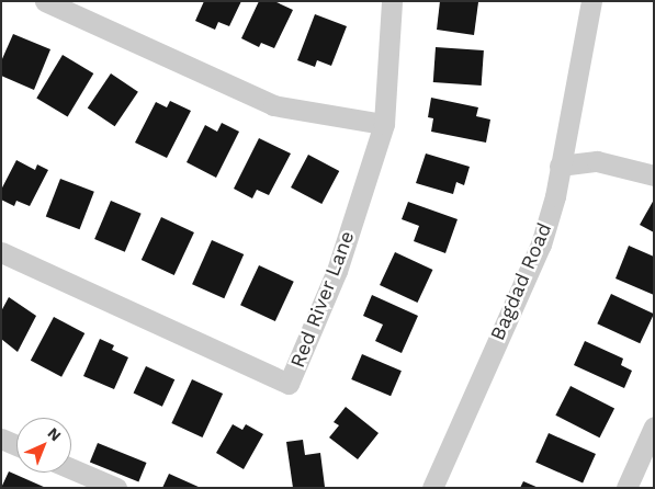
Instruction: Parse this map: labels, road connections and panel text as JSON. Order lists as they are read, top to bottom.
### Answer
{
  "streets": {
    "street": ["Bagdad Road", "Red River Lane"]
  },
  "north": "top right"
}
